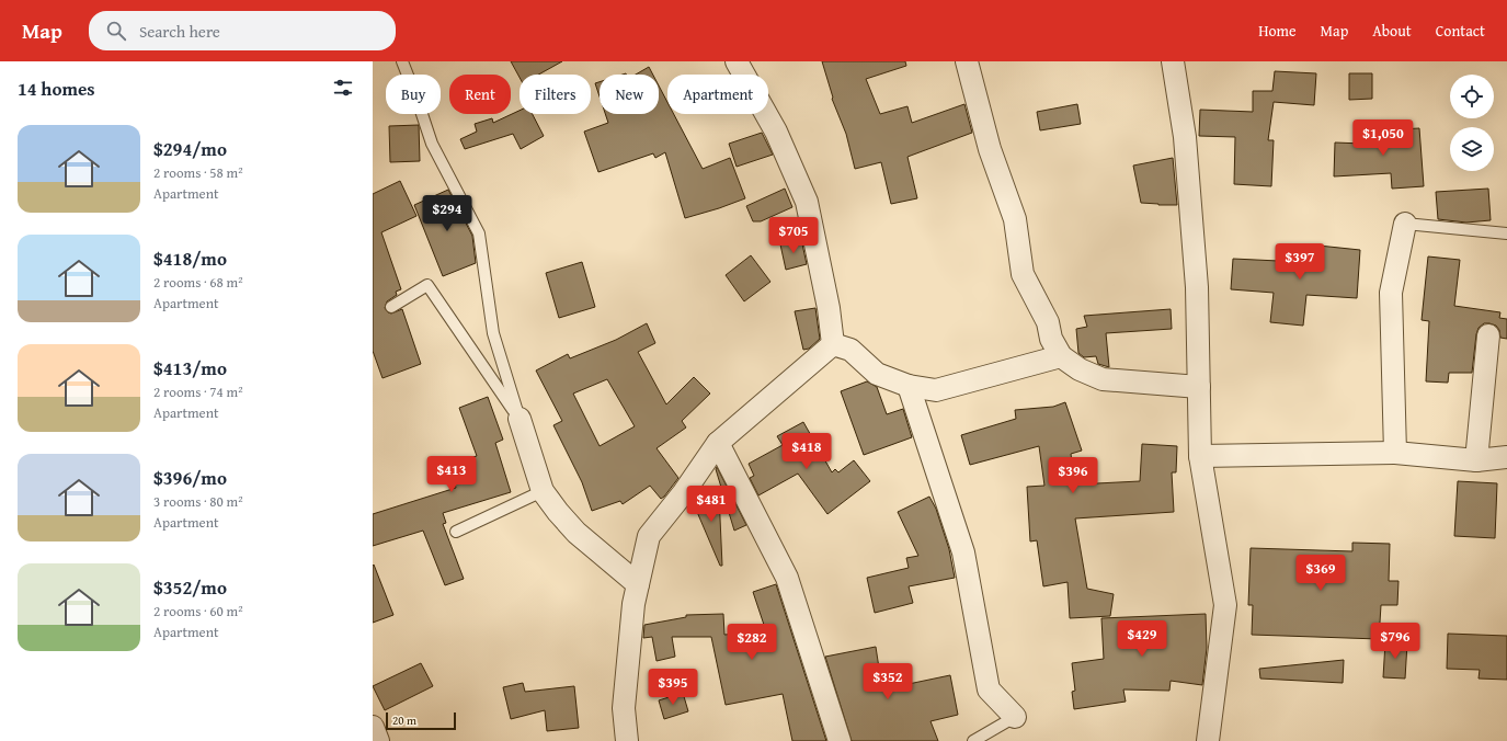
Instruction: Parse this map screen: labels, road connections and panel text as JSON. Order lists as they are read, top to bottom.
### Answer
{
  "scale_bar": "20 m",
  "page": {
    "header": "Map",
    "search": "Search here",
    "nav": [
      "Home",
      "Map",
      "About",
      "Contact"
    ],
    "heading": "14 homes",
    "chip": [
      "Buy",
      "Rent",
      "Filters",
      "New",
      "Apartment"
    ],
    "list": [
      {
        "name": "$294/mo",
        "note": "2 rooms · 58 m² · Apartment"
      },
      {
        "name": "$418/mo",
        "note": "2 rooms · 68 m² · Apartment"
      },
      {
        "name": "$413/mo",
        "note": "2 rooms · 74 m² · Apartment"
      },
      {
        "name": "$396/mo",
        "note": "3 rooms · 80 m² · Apartment"
      },
      {
        "name": "$352/mo",
        "note": "2 rooms · 60 m² · Apartment"
      }
    ],
    "price": [
      "$1,050",
      "$294",
      "$705",
      "$397",
      "$418",
      "$413",
      "$396",
      "$481",
      "$369",
      "$429",
      "$796",
      "$282",
      "$352",
      "$395"
    ],
    "scale": "20 m"
  }
}
